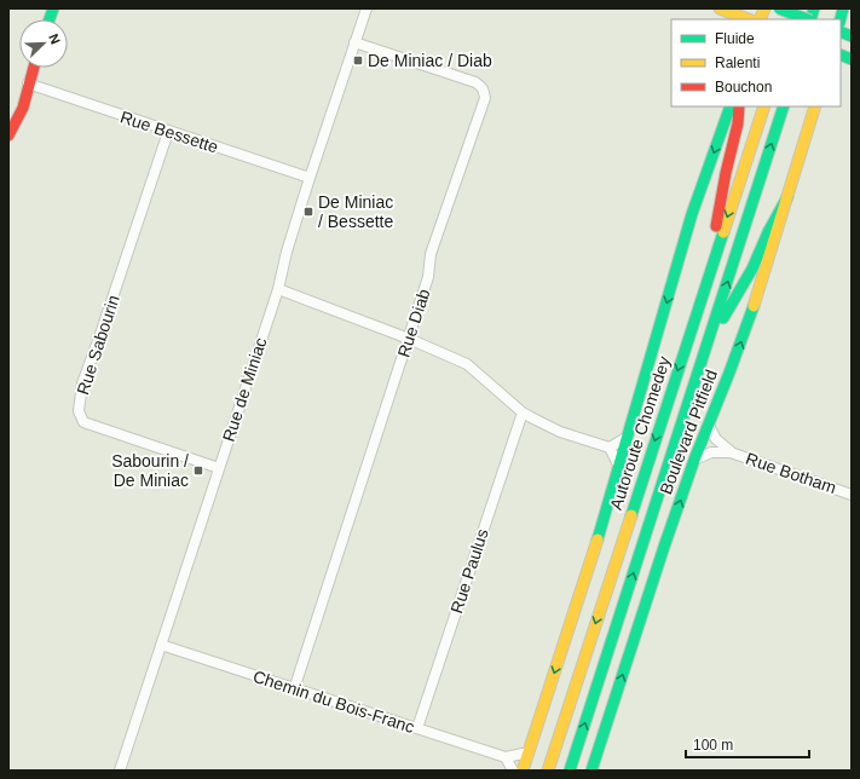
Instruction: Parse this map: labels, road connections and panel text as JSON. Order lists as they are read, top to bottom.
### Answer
{
  "streets": {
    "main road": ["Boulevard Pitfield", "Autoroute Chomedey"],
    "street": [
      "Rue Bessette",
      "Rue Diab",
      "Rue Sabourin",
      "Rue de Miniac",
      "Rue Botham",
      "Rue Paulus",
      "Chemin du Bois-Franc"
    ]
  },
  "crossings": [
    ["Rue Bessette", "Rue Sabourin"],
    ["Rue Bessette", "Rue de Miniac"],
    ["Rue Diab", "Rue de Miniac"],
    ["Rue Diab", "Chemin du Bois-Franc"],
    ["Rue Sabourin", "Rue de Miniac"],
    ["Rue de Miniac", "Chemin du Bois-Franc"],
    ["Boulevard Pitfield", "Rue Botham"],
    ["Rue Paulus", "Chemin du Bois-Franc"]
  ],
  "places": {
    "transit": ["De Miniac / Diab", "De Miniac / Bessette", "Sabourin / De Miniac"]
  },
  "legend": ["Fluide", "Ralenti", "Bouchon"],
  "scale_bar": "100 m",
  "north": "top right"
}
